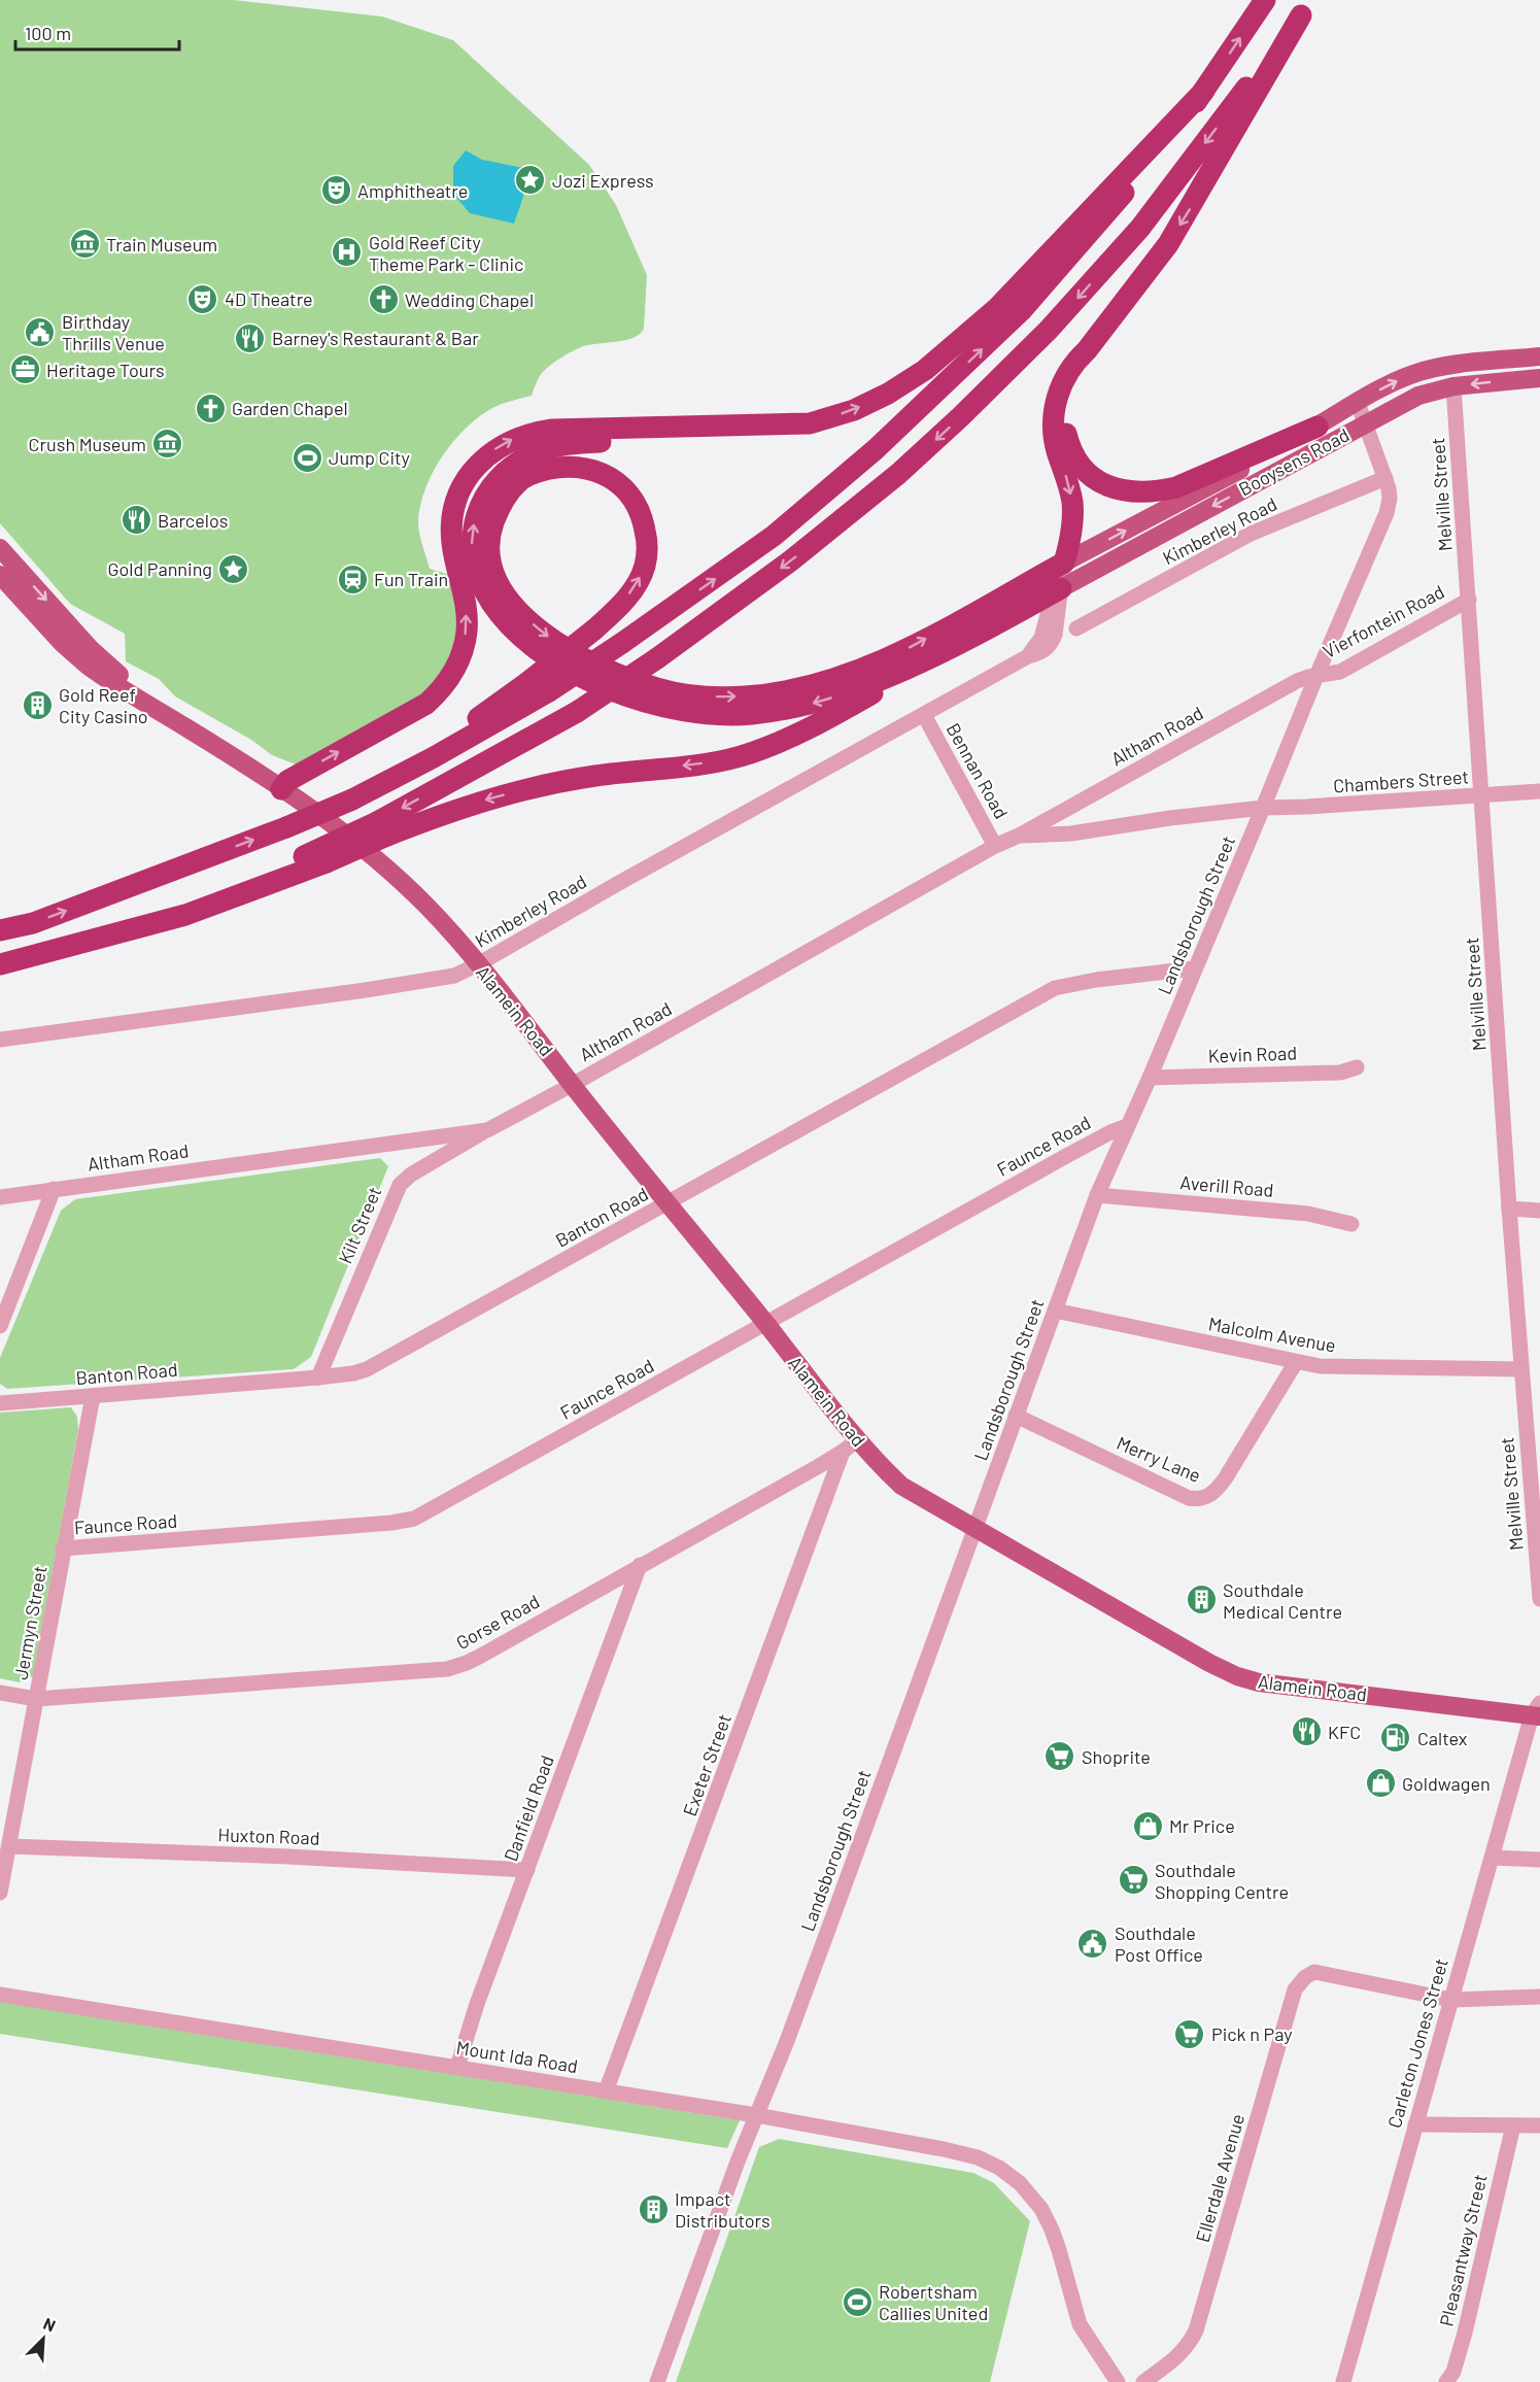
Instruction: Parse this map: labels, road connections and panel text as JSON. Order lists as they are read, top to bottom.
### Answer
{
  "streets": {
    "main road": ["Booysens Road", "Alamein Road"],
    "street": [
      "Melville Street",
      "Kimberley Road",
      "Vierfontein Road",
      "Altham Road",
      "Bennan Road",
      "Chambers Street",
      "Landsborough Street",
      "Kevin Road",
      "Faunce Road",
      "Averill Road",
      "Banton Road",
      "Kilt Street",
      "Malcolm Avenue",
      "Merry Lane",
      "Gorse Road",
      "Jermyn Street",
      "Exeter Street",
      "Danfield Road",
      "Huxton Road",
      "Carleton Jones Street",
      "Mount Ida Road",
      "Ellerdale Avenue",
      "Pleasantway Street"
    ]
  },
  "crossings": [
    ["Booysens Road", "Melville Street"],
    ["Booysens Road", "Kimberley Road"],
    ["Booysens Road", "Landsborough Street"],
    ["Melville Street", "Vierfontein Road"],
    ["Melville Street", "Chambers Street"],
    ["Melville Street", "Malcolm Avenue"],
    ["Kimberley Road", "Bennan Road"],
    ["Kimberley Road", "Landsborough Street"],
    ["Kimberley Road", "Alamein Road"],
    ["Vierfontein Road", "Altham Road"],
    ["Vierfontein Road", "Landsborough Street"],
    ["Altham Road", "Bennan Road"],
    ["Altham Road", "Chambers Street"],
    ["Altham Road", "Landsborough Street"],
    ["Altham Road", "Alamein Road"],
    ["Altham Road", "Kilt Street"],
    ["Chambers Street", "Landsborough Street"],
    ["Landsborough Street", "Alamein Road"],
    ["Landsborough Street", "Kevin Road"],
    ["Landsborough Street", "Faunce Road"],
    ["Landsborough Street", "Averill Road"],
    ["Landsborough Street", "Banton Road"],
    ["Landsborough Street", "Malcolm Avenue"],
    ["Landsborough Street", "Merry Lane"],
    ["Landsborough Street", "Mount Ida Road"],
    ["Alamein Road", "Faunce Road"],
    ["Alamein Road", "Banton Road"],
    ["Alamein Road", "Gorse Road"],
    ["Alamein Road", "Carleton Jones Street"],
    ["Faunce Road", "Jermyn Street"],
    ["Banton Road", "Kilt Street"],
    ["Banton Road", "Jermyn Street"],
    ["Malcolm Avenue", "Merry Lane"],
    ["Gorse Road", "Jermyn Street"],
    ["Gorse Road", "Exeter Street"],
    ["Gorse Road", "Danfield Road"],
    ["Jermyn Street", "Huxton Road"],
    ["Exeter Street", "Mount Ida Road"],
    ["Danfield Road", "Huxton Road"],
    ["Danfield Road", "Mount Ida Road"],
    ["Carleton Jones Street", "Ellerdale Avenue"]
  ],
  "places": {
    "place": ["Jozi Express", "Gold Panning"],
    "theatre": ["Amphitheatre", "4D Theatre"],
    "museum": ["Train Museum", "Crush Museum"],
    "hospital": ["Gold Reef City Theme Park - Clinic"],
    "church": ["Wedding Chapel", "Garden Chapel"],
    "public building": ["Birthday Thrills Venue", "Southdale Post Office"],
    "restaurant": ["Barney's Restaurant & Bar", "Barcelos", "KFC"],
    "office": ["Heritage Tours"],
    "sports": ["Jump City", "Robertsham Callies United"],
    "station": ["Fun Train"],
    "building": ["Gold Reef City Casino", "Southdale Medical Centre", "Impact Distributors"],
    "fuel station": ["Caltex"],
    "supermarket": ["Shoprite", "Southdale Shopping Centre", "Pick n Pay"],
    "shop": ["Goldwagen", "Mr Price"]
  },
  "scale_bar": "100 m",
  "north": "top right"
}
